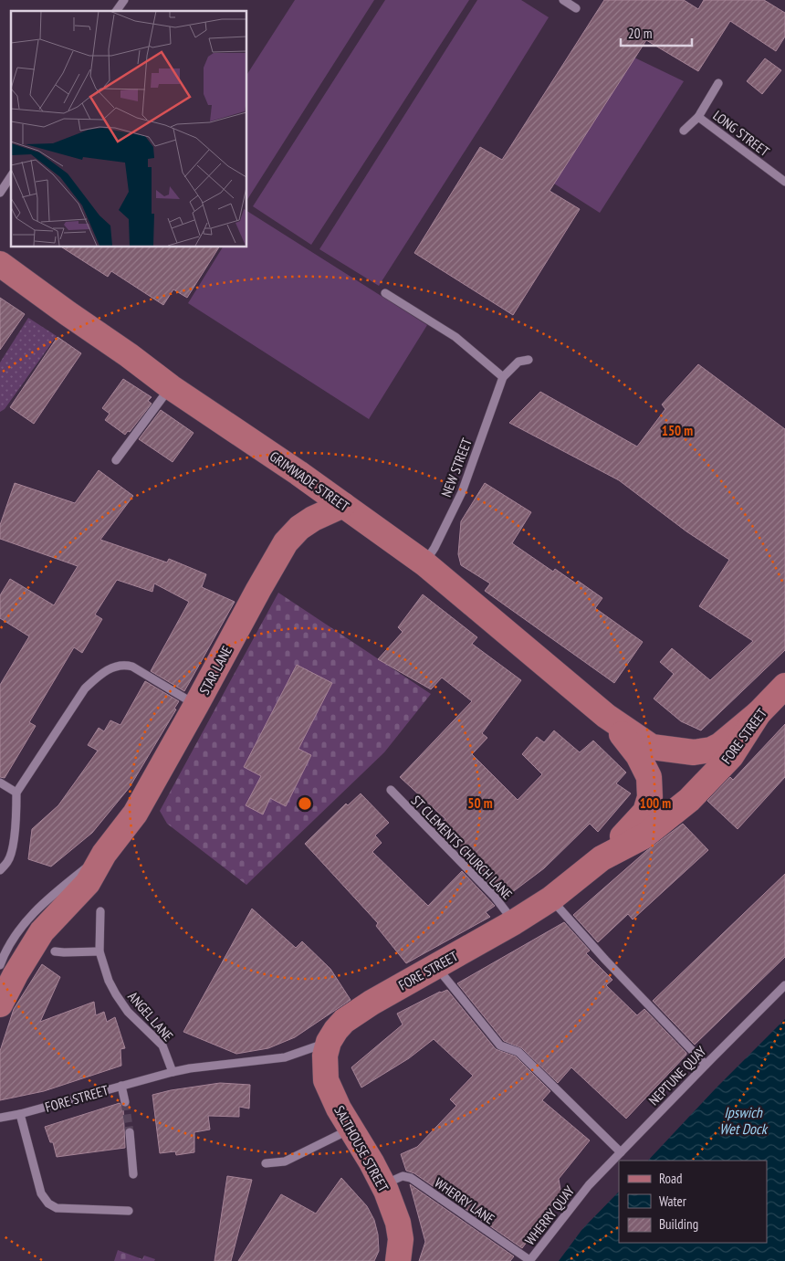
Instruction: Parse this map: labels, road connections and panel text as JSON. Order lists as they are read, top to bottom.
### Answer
{
  "streets": {
    "main road": [
      "GRIMWADE STREET",
      "STAR LANE",
      "FORE STREET",
      "SALTHOUSE STREET"
    ],
    "street": [
      "LONG STREET",
      "NEW STREET",
      "ST CLEMENTS CHURCH LANE",
      "ANGEL LANE",
      "NEPTUNE QUAY",
      "WHERRY LANE",
      "WHERRY QUAY"
    ]
  },
  "crossings": [
    ["NEW STREET", "GRIMWADE STREET"],
    ["GRIMWADE STREET", "STAR LANE"],
    ["GRIMWADE STREET", "FORE STREET"],
    ["FORE STREET", "ST CLEMENTS CHURCH LANE"],
    ["FORE STREET", "ANGEL LANE"],
    ["FORE STREET", "SALTHOUSE STREET"],
    ["NEPTUNE QUAY", "WHERRY QUAY"],
    ["SALTHOUSE STREET", "WHERRY LANE"],
    ["WHERRY LANE", "WHERRY QUAY"]
  ],
  "water": ["Ipswich Wet Dock"],
  "legend": ["Road", "Water", "Building"],
  "scale_bar": "20 m",
  "rings": ["150 m", "50 m", "100 m"]
}
